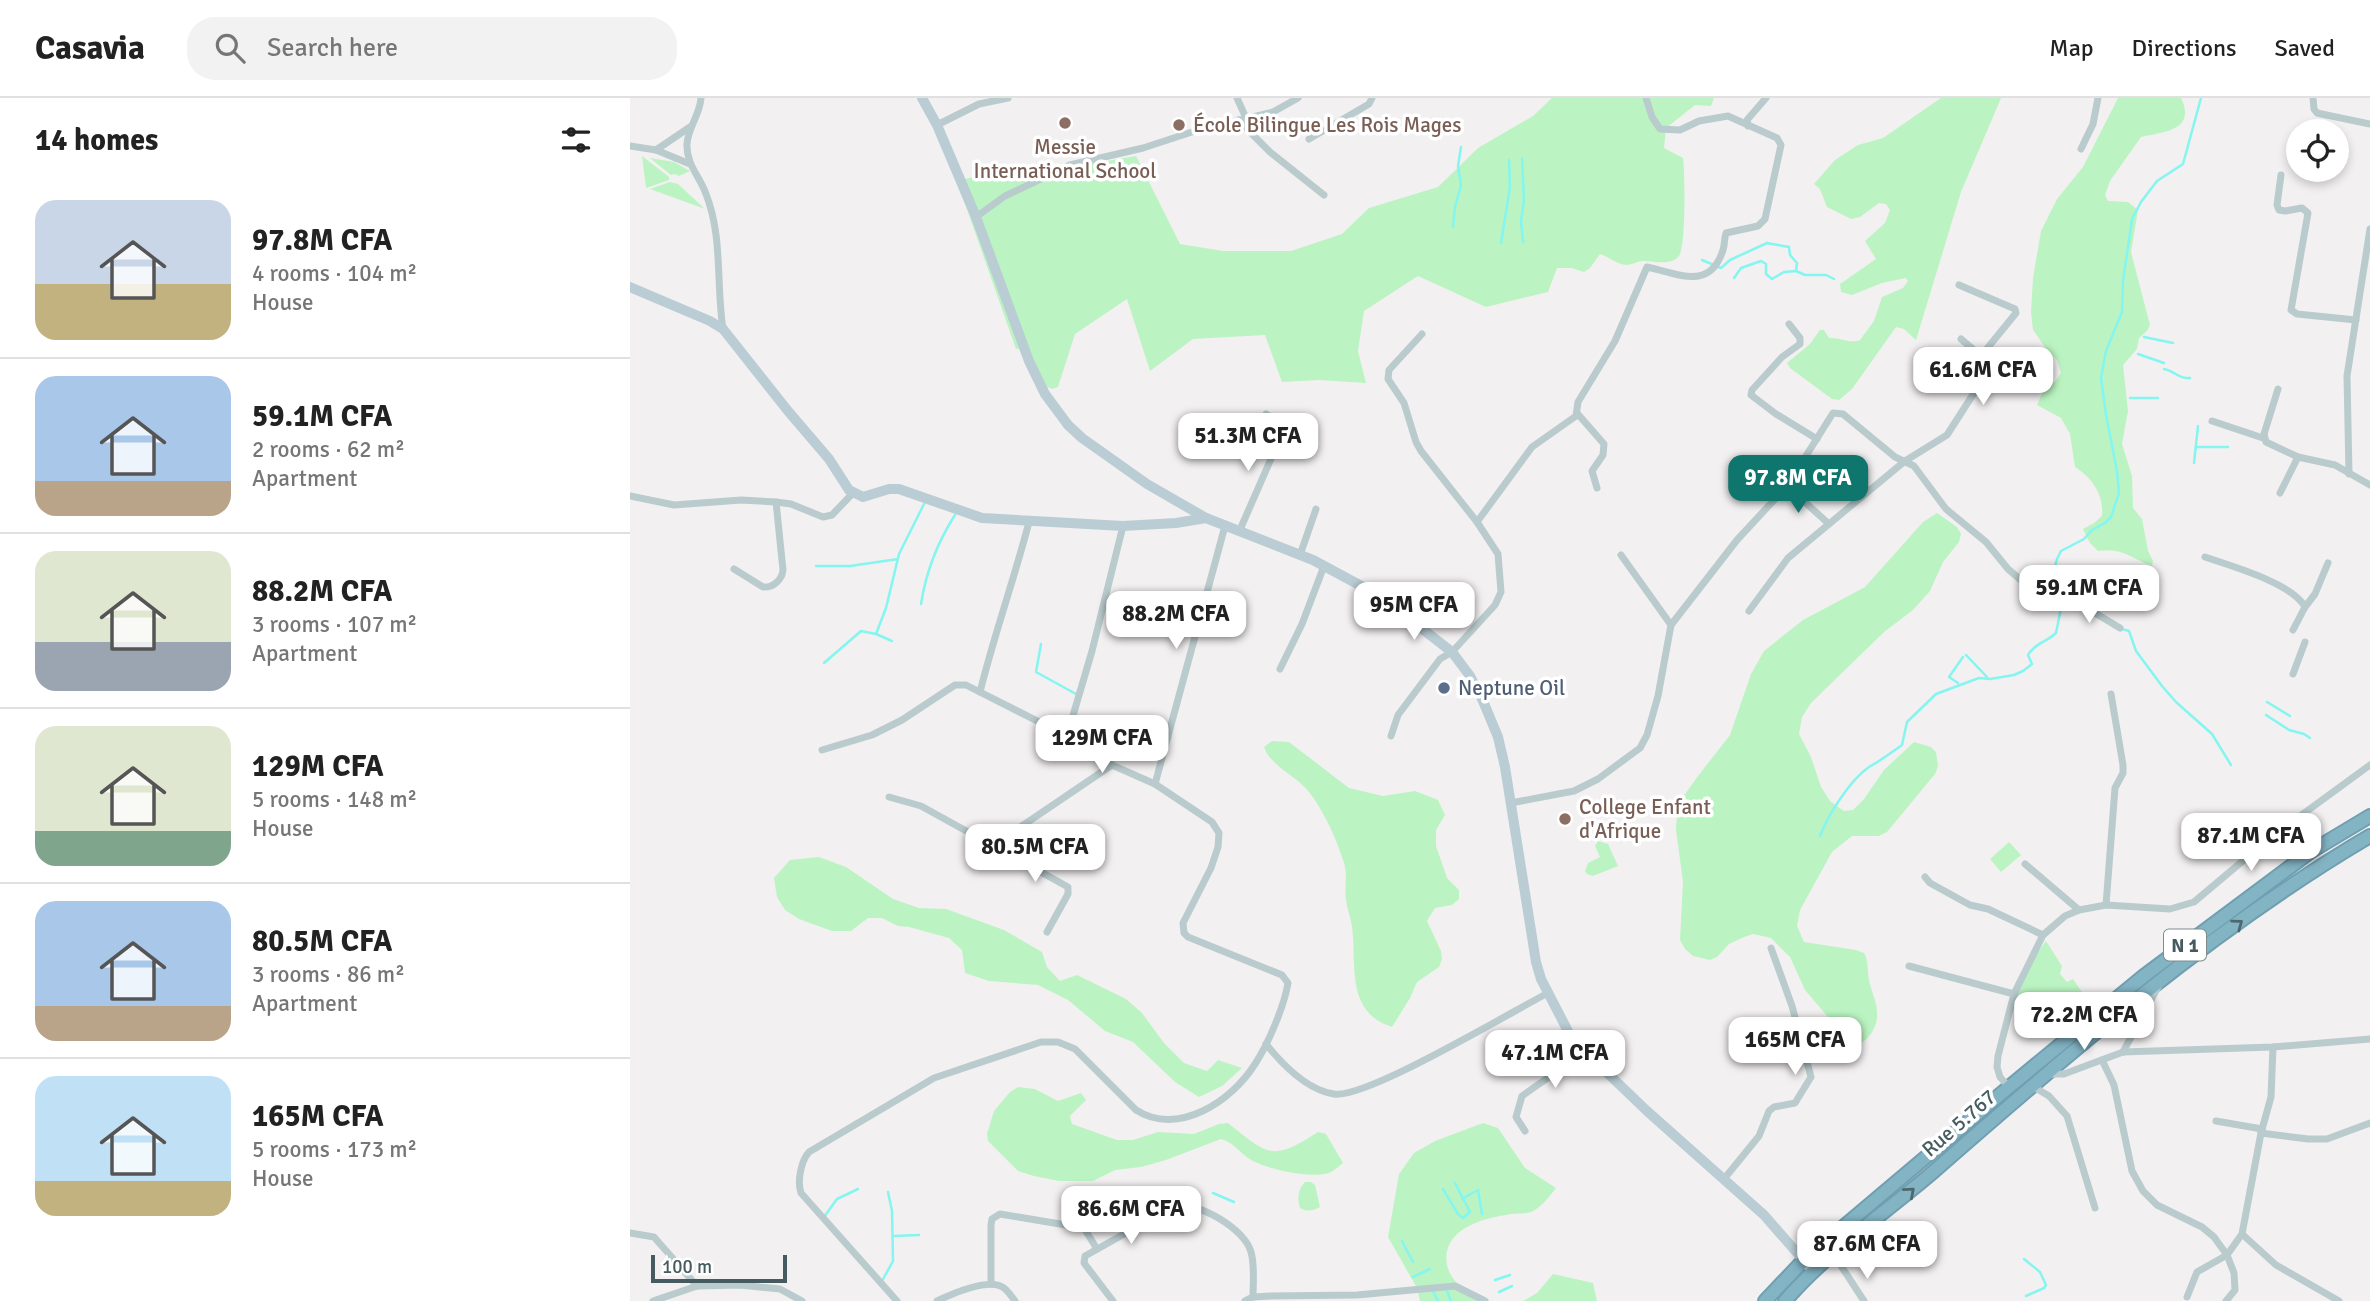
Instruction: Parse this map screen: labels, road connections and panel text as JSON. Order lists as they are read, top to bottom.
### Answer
{
  "streets": {
    "highway": ["N 1", "Rue 5.767"]
  },
  "places": [
    "Messie International School",
    "École Bilingue Les Rois Mages",
    "Neptune Oil",
    "College Enfant d'Afrique"
  ],
  "scale_bar": "100 m",
  "page": {
    "header": "Casavia",
    "search": "Search here",
    "nav": ["Map", "Directions", "Saved"],
    "heading": "14 homes",
    "list": [
      {
        "name": "97.8M CFA",
        "note": "4 rooms · 104 m² · House"
      },
      {
        "name": "59.1M CFA",
        "note": "2 rooms · 62 m² · Apartment"
      },
      {
        "name": "88.2M CFA",
        "note": "3 rooms · 107 m² · Apartment"
      },
      {
        "name": "129M CFA",
        "note": "5 rooms · 148 m² · House"
      },
      {
        "name": "80.5M CFA",
        "note": "3 rooms · 86 m² · Apartment"
      },
      {
        "name": "165M CFA",
        "note": "5 rooms · 173 m² · House"
      }
    ],
    "price": [
      "61.6M CFA",
      "51.3M CFA",
      "97.8M CFA",
      "59.1M CFA",
      "95M CFA",
      "88.2M CFA",
      "129M CFA",
      "87.1M CFA",
      "80.5M CFA",
      "72.2M CFA",
      "165M CFA",
      "47.1M CFA",
      "86.6M CFA",
      "87.6M CFA"
    ],
    "scale": "100 m"
  }
}
